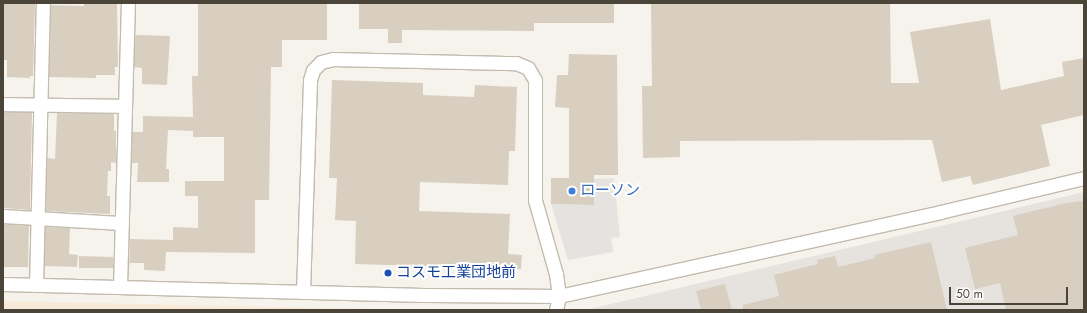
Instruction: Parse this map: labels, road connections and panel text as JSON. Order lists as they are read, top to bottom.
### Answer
{
  "places": ["ローソン", "コスモ工業団地前"],
  "scale_bar": "50 m"
}
